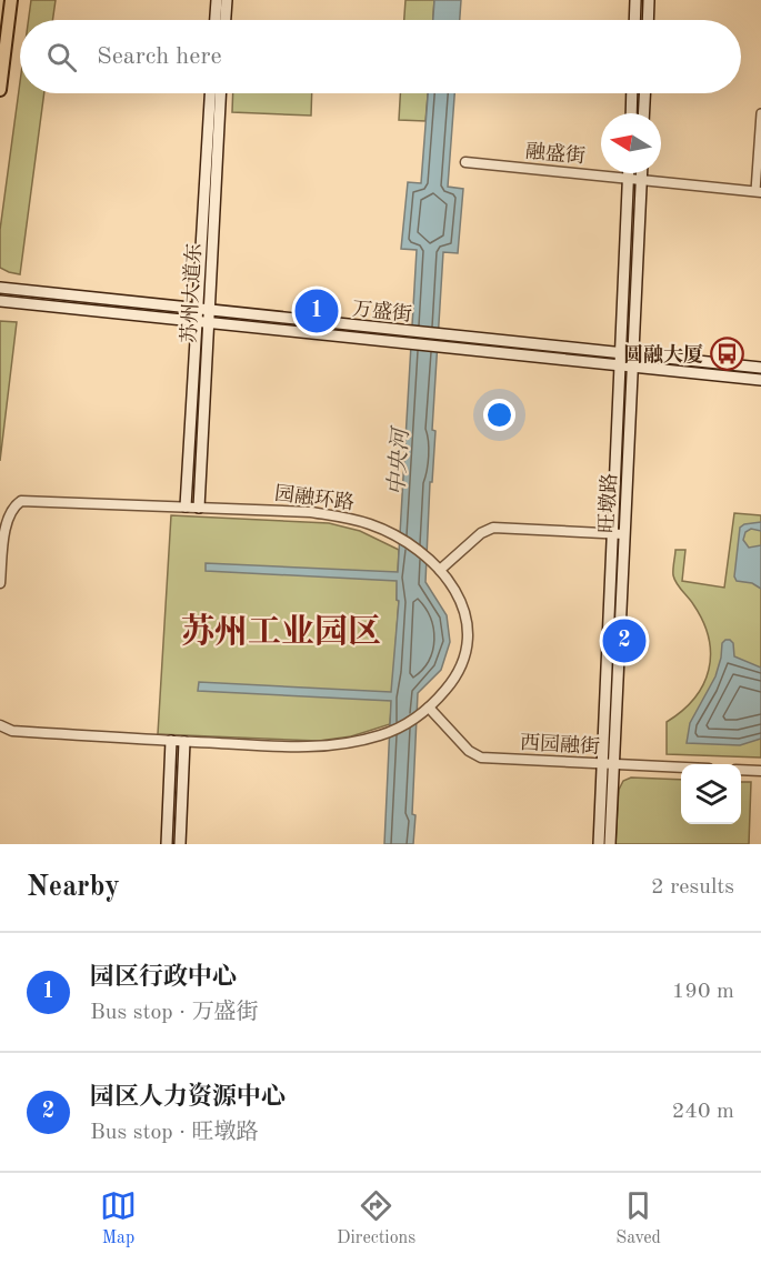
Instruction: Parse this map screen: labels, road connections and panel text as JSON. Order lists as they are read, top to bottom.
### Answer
{
  "streets": {
    "main road": ["苏州大道东", "万盛街", "旺墩路"],
    "street": ["融盛街", "园融环路", "西园融街"]
  },
  "crossings": [
    ["融盛街", "旺墩路"],
    ["苏州大道东", "万盛街"],
    ["苏州大道东", "园融环路"],
    ["万盛街", "旺墩路"],
    ["园融环路", "西园融街"],
    ["旺墩路", "西园融街"]
  ],
  "districts": ["苏州工业园区"],
  "water": ["中央河"],
  "places": {
    "bus stop": ["圆融大厦"]
  },
  "north": "left",
  "page": {
    "search": "Search here",
    "pins": ["1", "2"],
    "heading": ["Nearby", "2 results"],
    "list": [
      {
        "mark": "1",
        "name": "园区行政中心",
        "note": "Bus stop · 万盛街",
        "value": "190 m"
      },
      {
        "mark": "2",
        "name": "园区人力资源中心",
        "note": "Bus stop · 旺墩路",
        "value": "240 m"
      }
    ],
    "nav": ["Map", "Directions", "Saved"]
  }
}
